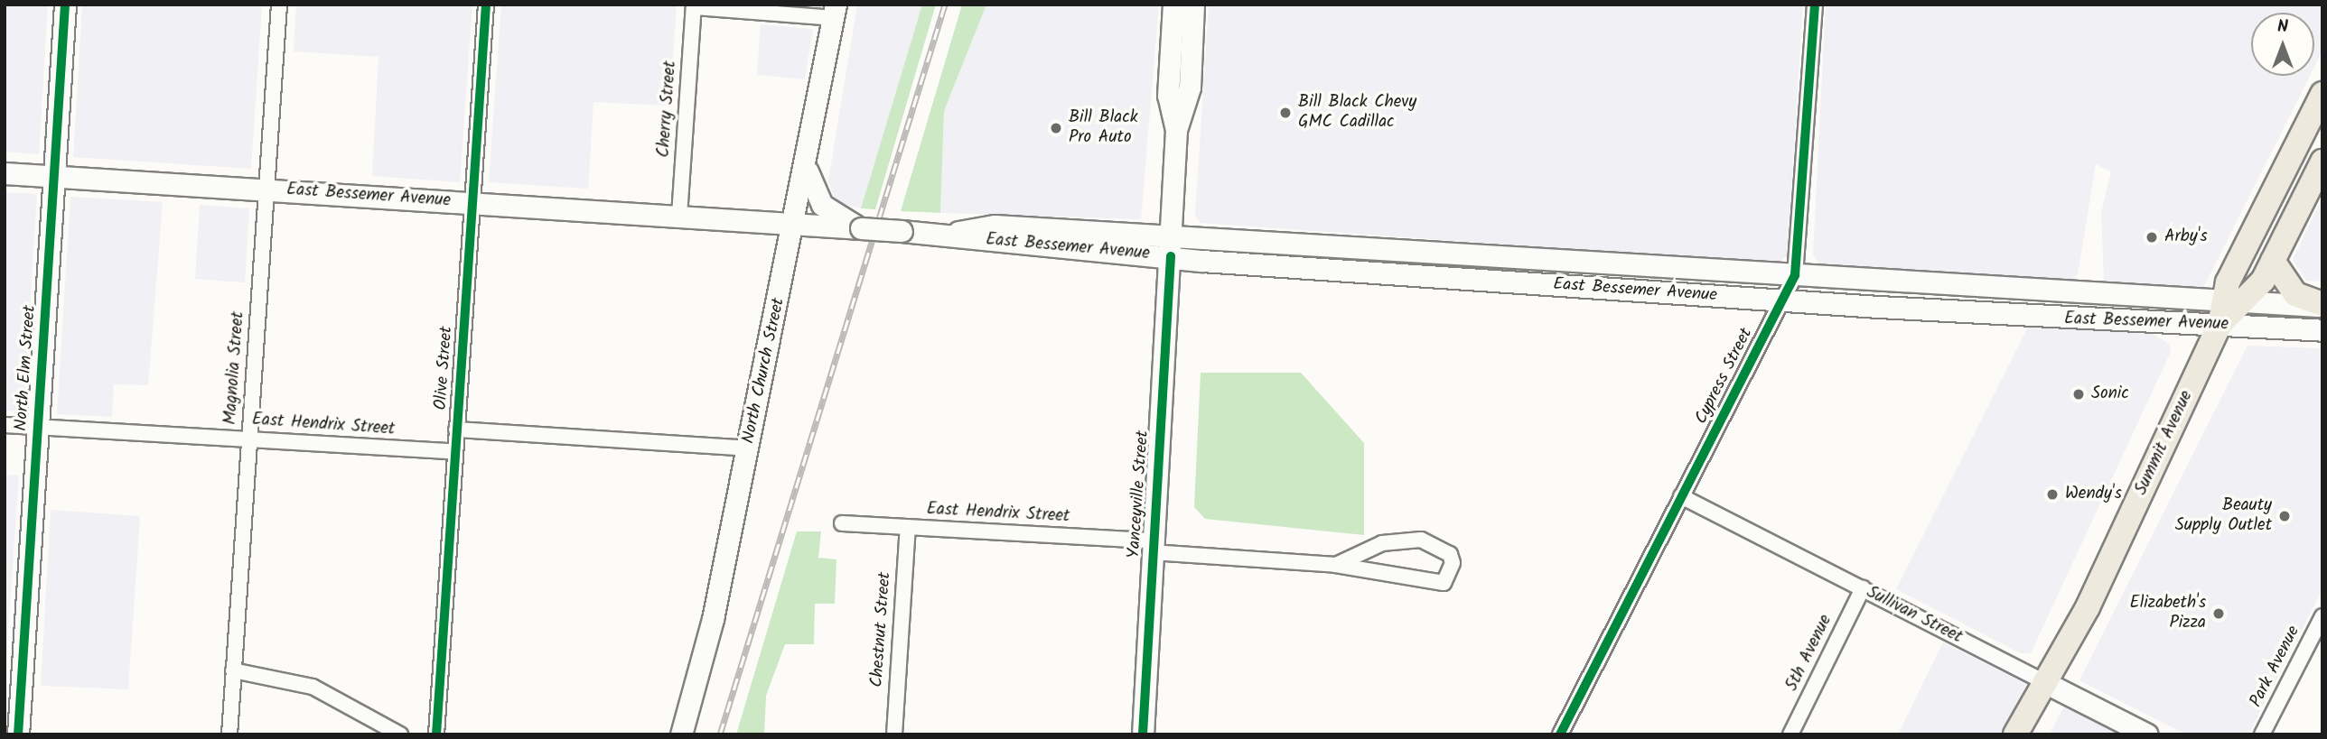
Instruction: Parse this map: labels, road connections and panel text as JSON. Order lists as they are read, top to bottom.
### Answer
{
  "streets": {
    "main road": [
      "East Bessemer Avenue",
      "North Elm Street",
      "North Church Street",
      "Summit Avenue",
      "Yanceyville Street",
      "Sullivan Street"
    ],
    "street": [
      "Cherry Street",
      "Magnolia Street",
      "Olive Street",
      "Cypress Street",
      "East Hendrix Street",
      "Chestnut Street",
      "5th Avenue",
      "Park Avenue"
    ]
  },
  "crossings": [
    ["Cherry Street", "East Bessemer Avenue"],
    ["East Bessemer Avenue", "North Elm Street"],
    ["East Bessemer Avenue", "Magnolia Street"],
    ["East Bessemer Avenue", "Olive Street"],
    ["East Bessemer Avenue", "North Church Street"],
    ["East Bessemer Avenue", "Cypress Street"],
    ["East Bessemer Avenue", "Summit Avenue"],
    ["East Bessemer Avenue", "Yanceyville Street"],
    ["North Elm Street", "East Hendrix Street"],
    ["Magnolia Street", "East Hendrix Street"],
    ["Olive Street", "East Hendrix Street"],
    ["Cypress Street", "Sullivan Street"],
    ["East Hendrix Street", "Yanceyville Street"],
    ["East Hendrix Street", "Chestnut Street"],
    ["Summit Avenue", "Sullivan Street"],
    ["Sullivan Street", "5th Avenue"]
  ],
  "places": [
    "Bill Black Chevy GMC Cadillac",
    "Bill Black Pro Auto",
    "Arby's",
    "Sonic",
    "Wendy's",
    "Beauty Supply Outlet",
    "Elizabeth's Pizza"
  ],
  "north": "top"
}
